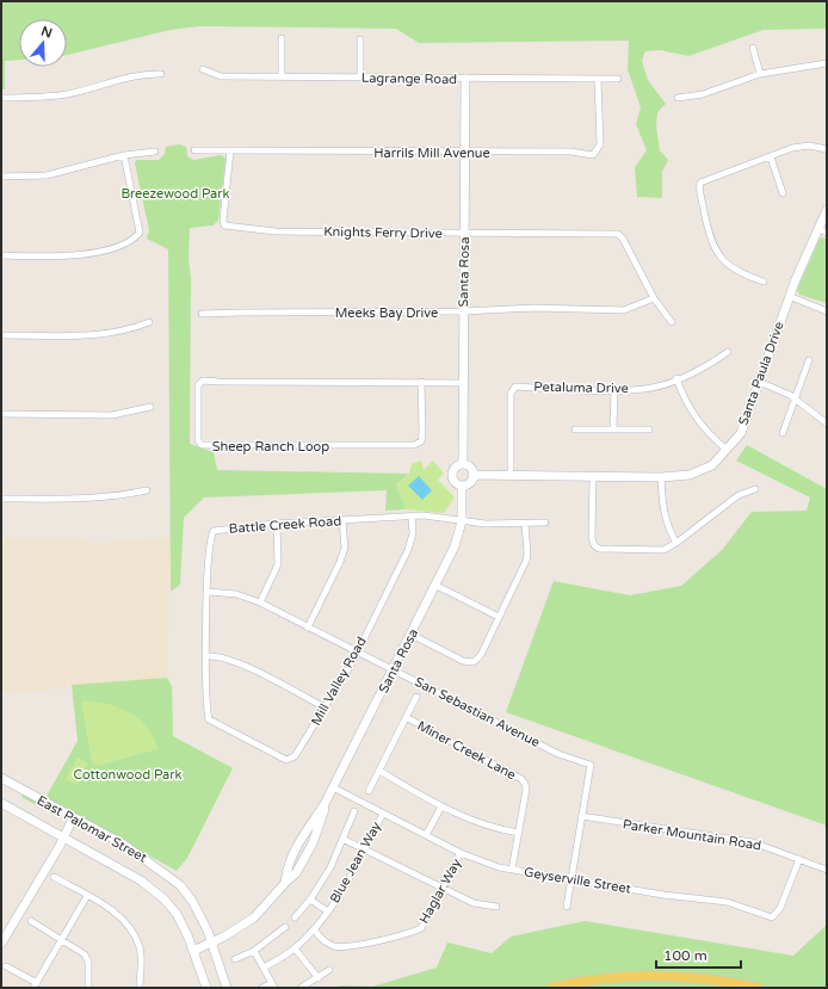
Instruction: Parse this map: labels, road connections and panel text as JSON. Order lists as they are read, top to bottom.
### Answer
{
  "streets": {
    "street": [
      "Lagrange Road",
      "Harrils Mill Avenue",
      "Knights Ferry Drive",
      "Santa Rosa",
      "Meeks Bay Drive",
      "Santa Paula Drive",
      "Petaluma Drive",
      "Sheep Ranch Loop",
      "Battle Creek Road",
      "Mill Valley Road",
      "San Sebastian Avenue",
      "Miner Creek Lane",
      "East Palomar Street",
      "Parker Mountain Road",
      "Blue Jean Way",
      "Geyserville Street",
      "Haglar Way"
    ]
  },
  "crossings": [
    ["Lagrange Road", "Harrils Mill Avenue"],
    ["Lagrange Road", "Santa Rosa"],
    ["Harrils Mill Avenue", "Knights Ferry Drive"],
    ["Harrils Mill Avenue", "Santa Rosa"],
    ["Knights Ferry Drive", "Santa Rosa"],
    ["Knights Ferry Drive", "Meeks Bay Drive"],
    ["Santa Rosa", "Meeks Bay Drive"],
    ["Santa Rosa", "Santa Paula Drive"],
    ["Santa Rosa", "Sheep Ranch Loop"],
    ["Santa Rosa", "Battle Creek Road"],
    ["Santa Rosa", "San Sebastian Avenue"],
    ["Santa Rosa", "East Palomar Street"],
    ["Santa Rosa", "Geyserville Street"],
    ["Santa Paula Drive", "Petaluma Drive"],
    ["Battle Creek Road", "Mill Valley Road"],
    ["Battle Creek Road", "San Sebastian Avenue"],
    ["Mill Valley Road", "San Sebastian Avenue"],
    ["San Sebastian Avenue", "Parker Mountain Road"],
    ["Miner Creek Lane", "Geyserville Street"],
    ["Parker Mountain Road", "Geyserville Street"],
    ["Blue Jean Way", "Geyserville Street"],
    ["Blue Jean Way", "Haglar Way"],
    ["Geyserville Street", "Haglar Way"]
  ],
  "parks": ["Breezewood Park", "Cottonwood Park"],
  "scale_bar": "100 m",
  "north": "top"
}
